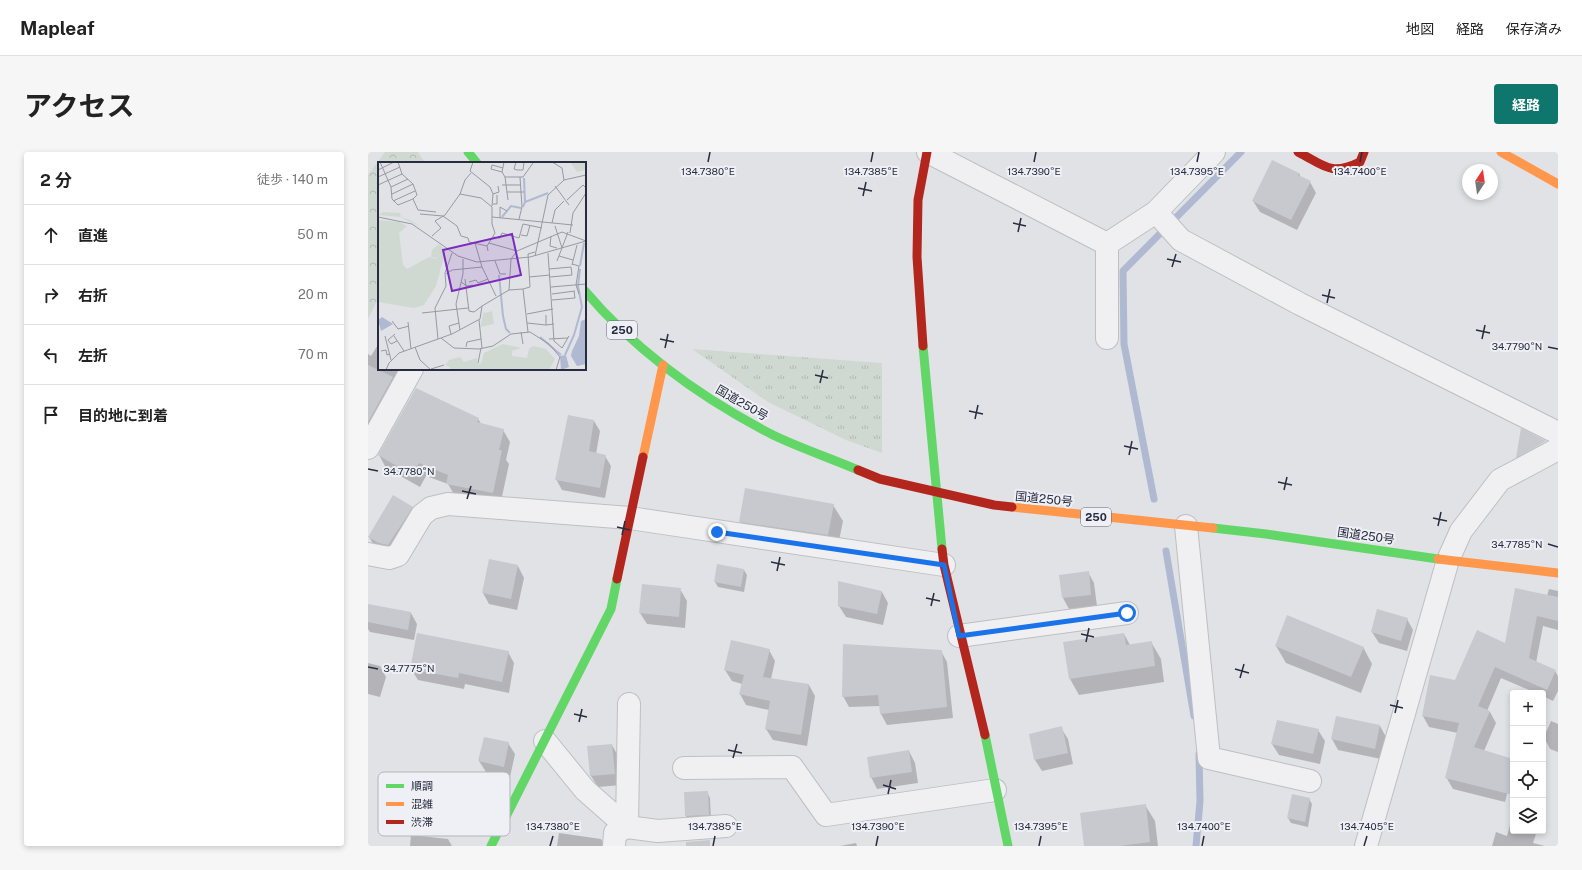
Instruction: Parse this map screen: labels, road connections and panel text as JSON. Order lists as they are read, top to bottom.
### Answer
{
  "streets": {
    "main road": ["250", "国道250号"]
  },
  "legend": ["順調", "混雑", "渋滞"],
  "north": "top",
  "page": {
    "header": "Mapleaf",
    "nav": ["地図", "経路", "保存済み"],
    "title": "アクセス",
    "buttons": "経路",
    "heading": ["2 分", "徒歩 · 140 m"],
    "list": [
      ["直進", "50 m"],
      ["右折", "20 m"],
      ["左折", "70 m"],
      "目的地に到着"
    ],
    "map_buttons": ["+", "−"]
  },
  "coordinates": [
    "134.7380°E",
    "134.7385°E",
    "134.7390°E",
    "134.7395°E",
    "134.7400°E",
    "34.7790°N",
    "34.7780°N",
    "34.7785°N",
    "34.7775°N",
    "134.7405°E"
  ]
}
